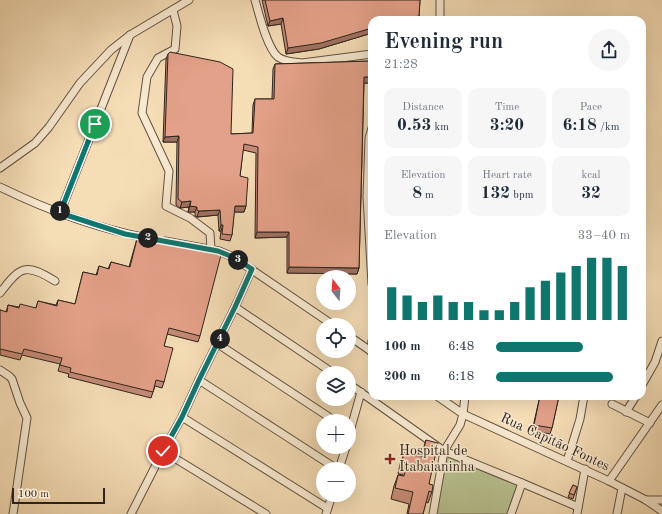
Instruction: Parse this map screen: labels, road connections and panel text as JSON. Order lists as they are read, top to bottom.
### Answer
{
  "streets": {
    "street": ["Rua Capitão Fontes"]
  },
  "places": {
    "health": ["Hospital de Itabaianinha"]
  },
  "scale_bar": "100 m",
  "north": "top",
  "page": {
    "heading": ["Evening run", "21:28"],
    "stats": [
      ["Distance", "0.53 km"],
      ["Time", "3:20"],
      ["Pace", "6:18 /km"],
      ["Elevation", "8 m"],
      ["Heart rate", "132 bpm"],
      ["kcal", "32"]
    ],
    "pins": [
      "1",
      "2",
      "3",
      "4"
    ],
    "chart": ["Elevation", "33–40 m"],
    "map_buttons": ["+", "−"],
    "list": [
      {
        "name": "100 m",
        "note": "6:48"
      },
      {
        "name": "200 m",
        "note": "6:18"
      }
    ],
    "scale": "100 m"
  }
}
